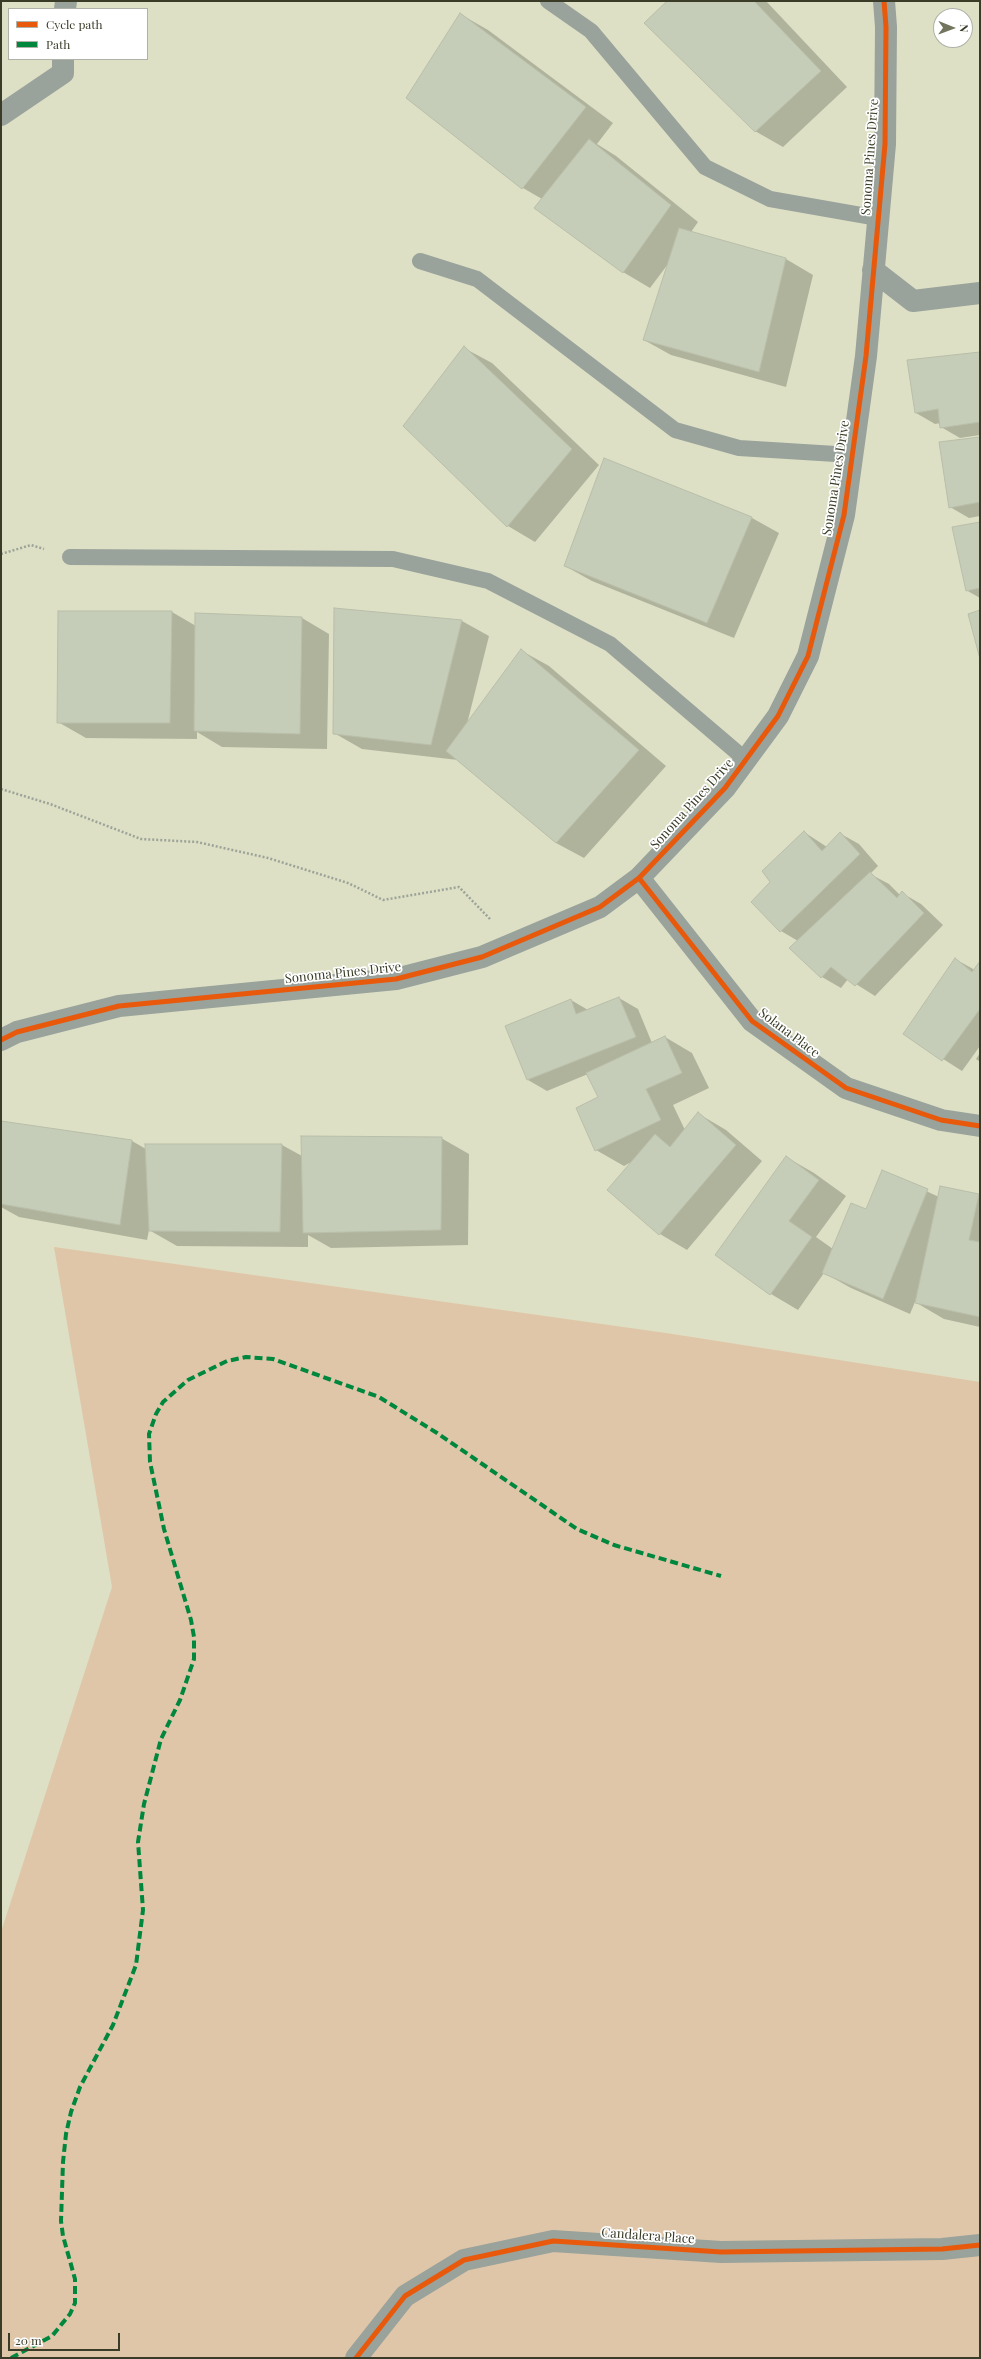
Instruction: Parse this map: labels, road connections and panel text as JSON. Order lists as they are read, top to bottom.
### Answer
{
  "streets": {
    "street": ["Sonoma Pines Drive", "Solana Place", "Candalera Place"]
  },
  "crossings": [
    ["Sonoma Pines Drive", "Solana Place"]
  ],
  "legend": ["Cycle path", "Path"],
  "scale_bar": "20 m",
  "north": "right"
}
